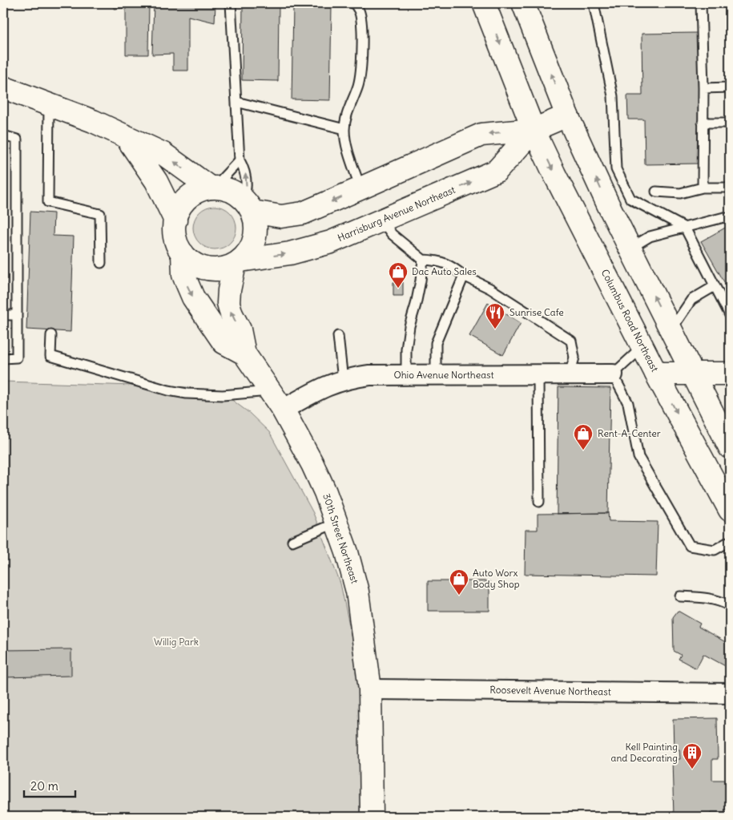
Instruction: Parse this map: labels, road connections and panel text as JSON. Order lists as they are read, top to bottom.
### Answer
{
  "streets": {
    "main road": ["Harrisburg Avenue Northeast", "Columbus Road Northeast", "30th Street Northeast"],
    "street": ["Ohio Avenue Northeast", "Roosevelt Avenue Northeast"]
  },
  "crossings": [
    ["Harrisburg Avenue Northeast", "Columbus Road Northeast"],
    ["Harrisburg Avenue Northeast", "30th Street Northeast"],
    ["Ohio Avenue Northeast", "30th Street Northeast"],
    ["30th Street Northeast", "Roosevelt Avenue Northeast"]
  ],
  "parks": ["Willig Park"],
  "places": {
    "shop": ["Dac Auto Sales", "Rent-A-Center", "Auto Worx Body Shop"],
    "restaurant": ["Sunrise Cafe"],
    "building": ["Kell Painting and Decorating"]
  },
  "scale_bar": "20 m"
}
